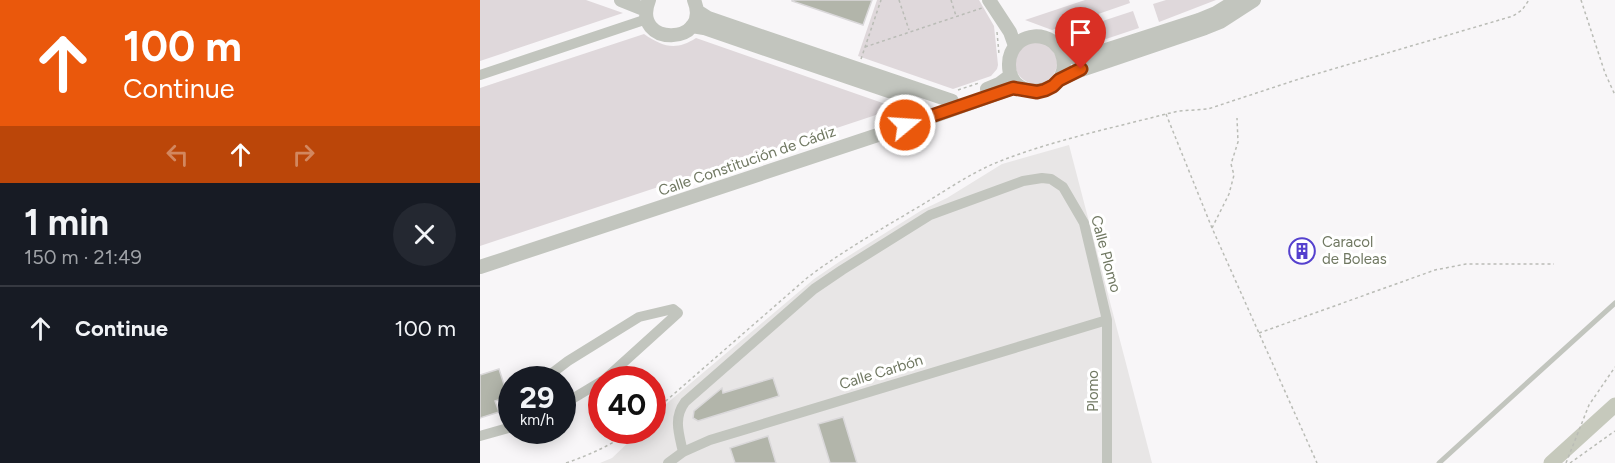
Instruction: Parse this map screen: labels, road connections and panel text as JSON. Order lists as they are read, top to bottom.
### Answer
{
  "streets": {
    "street": [
      "Calle Constitución de Cádiz",
      "Calle Plomo",
      "Calle Carbón",
      "Plomo"
    ]
  },
  "crossings": [
    ["Calle Plomo", "Calle Carbón"],
    ["Calle Plomo", "Plomo"],
    ["Calle Carbón", "Plomo"]
  ],
  "places": {
    "building": ["Caracol de Boleas"]
  },
  "page": {
    "turn": ["100 m", "Continue"],
    "heading": ["1 min", "150 m · 21:49"],
    "list": [
      {
        "name": "Continue",
        "value": "100 m"
      }
    ],
    "speed": "29 km/h",
    "limit": "40"
  }
}
